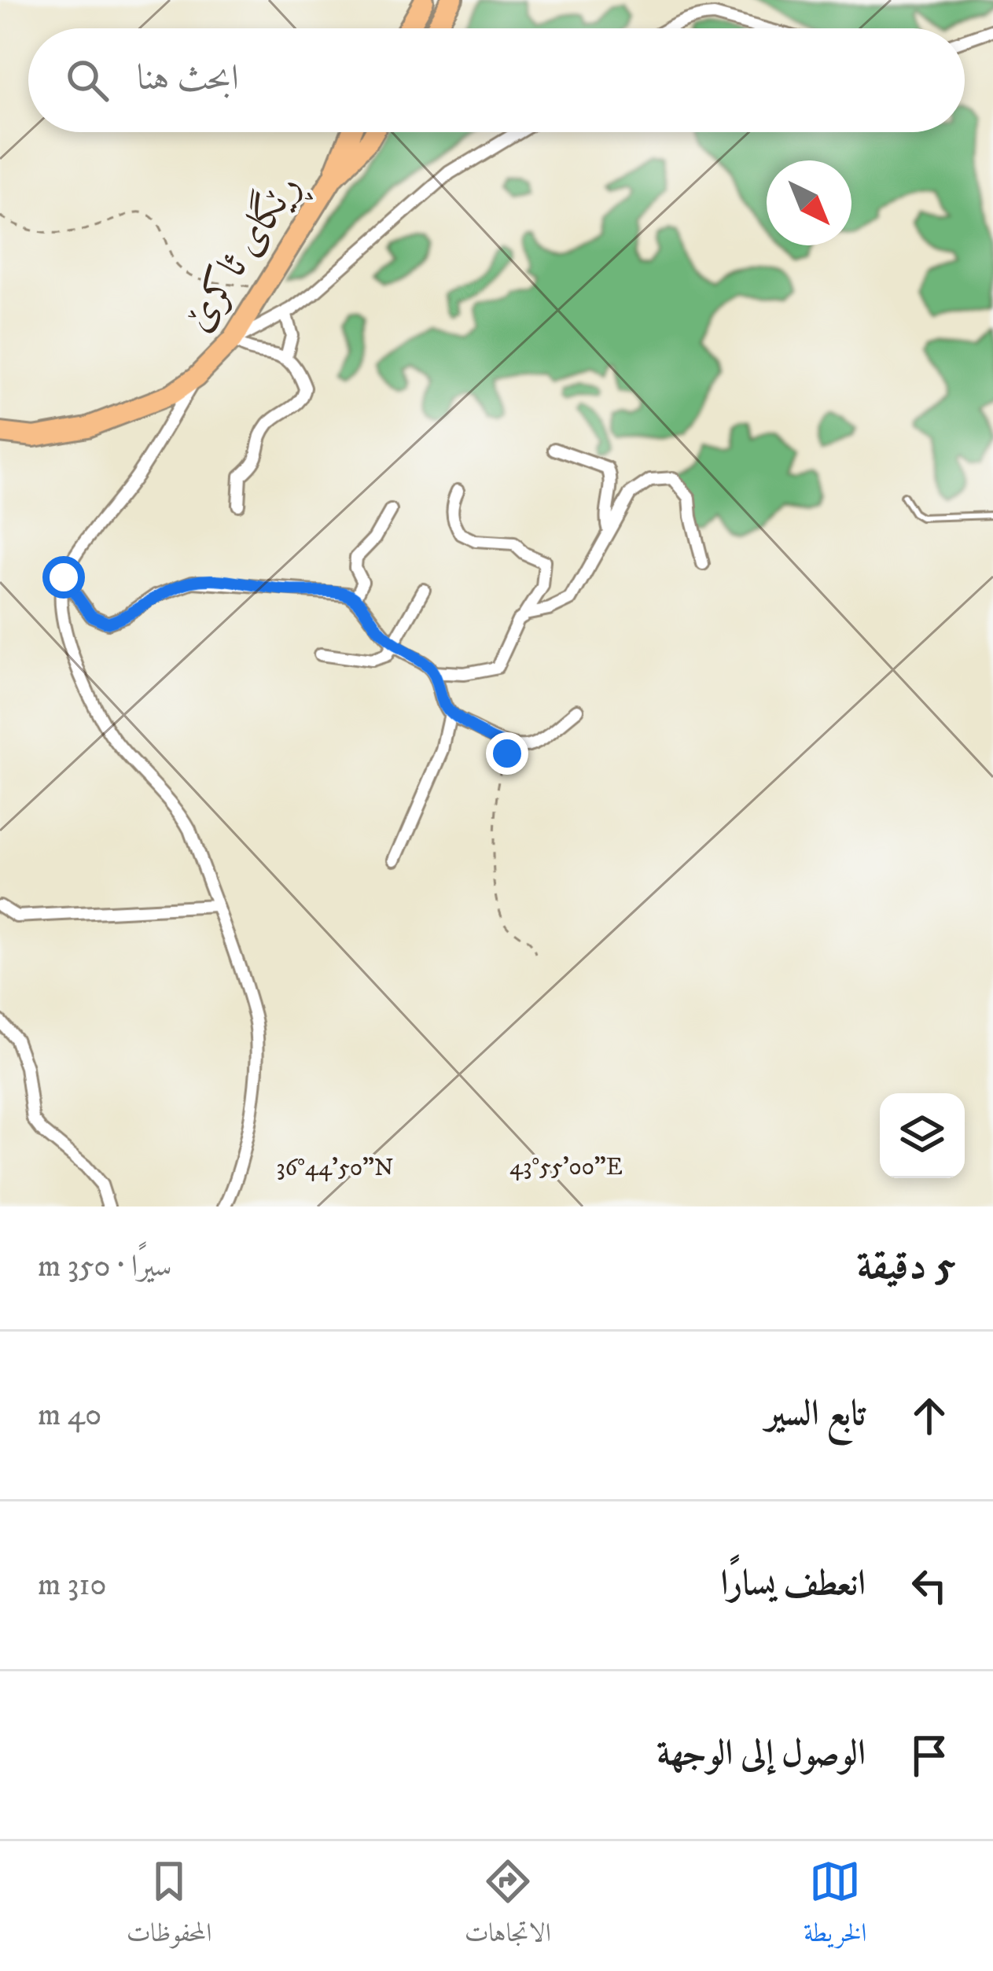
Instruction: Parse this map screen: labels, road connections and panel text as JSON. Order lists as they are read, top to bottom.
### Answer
{
  "streets": {
    "highway": ["ڕێگای ئاکرێ"]
  },
  "north": "bottom right",
  "page": {
    "search": "ابحث هنا",
    "heading": ["5 دقيقة", "سيرًا · 350 m"],
    "list": [
      ["تابع السير", "40 m"],
      ["انعطف يسارًا", "310 m"],
      "الوصول إلى الوجهة"
    ],
    "nav": ["الخريطة", "الاتجاهات", "المحفوظات"]
  },
  "coordinates": ["43°55'00\"E", "36°44'50\"N"]
}
